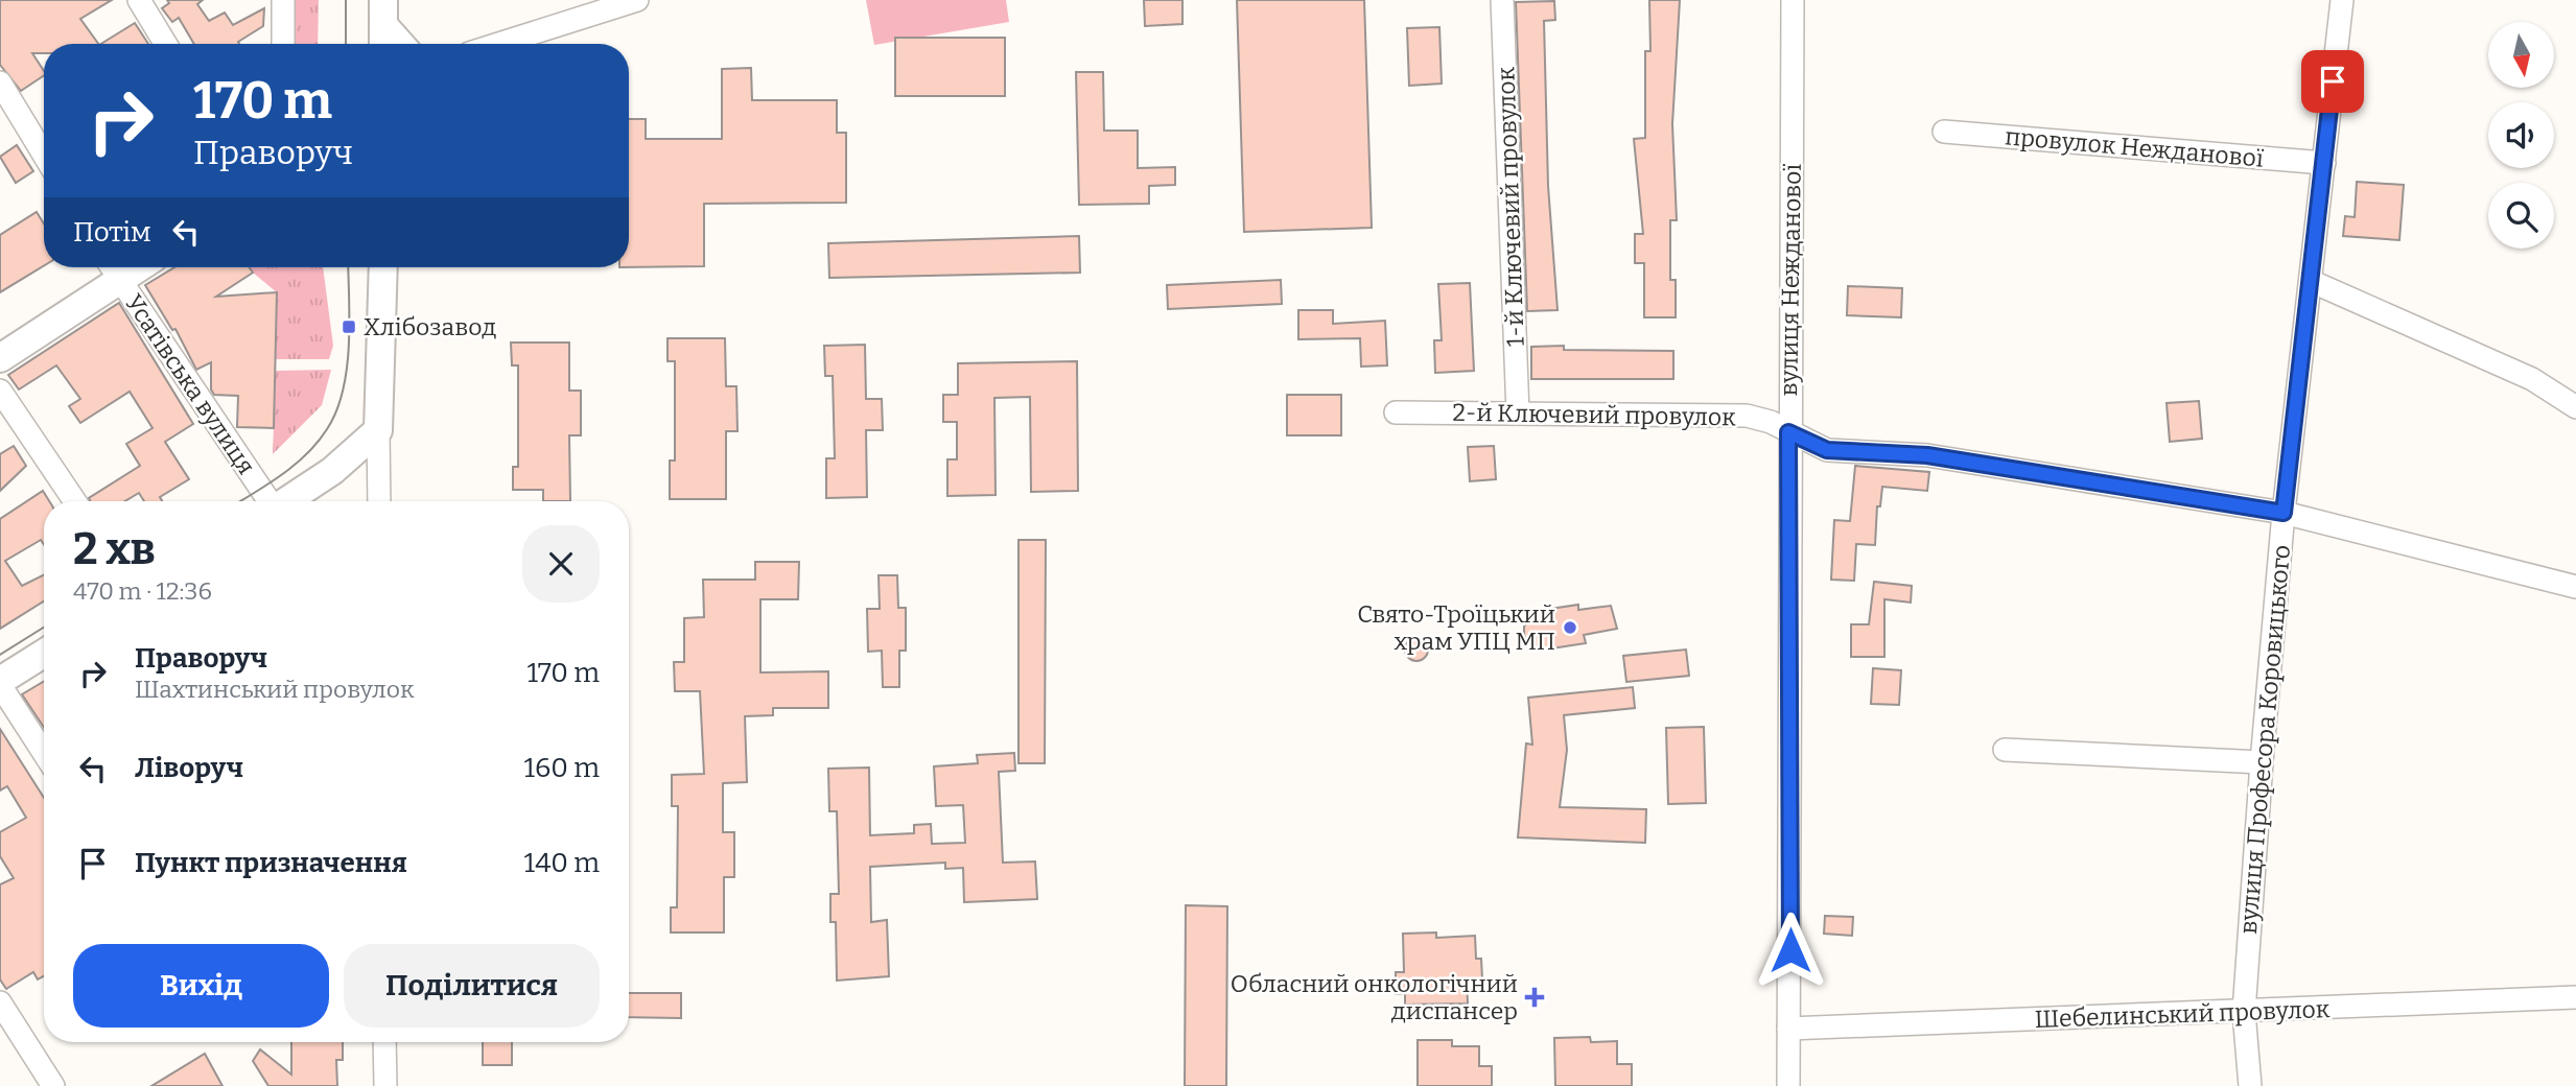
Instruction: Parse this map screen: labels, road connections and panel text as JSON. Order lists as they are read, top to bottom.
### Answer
{
  "streets": {
    "street": [
      "провулок Нежданової",
      "1-й Ключевий провулок",
      "вулиця Нежданової",
      "Усатівська вулиця",
      "2-й Ключевий провулок",
      "вулиця Професора Коровицького",
      "Шебелинський провулок"
    ]
  },
  "crossings": [
    ["провулок Нежданової", "вулиця Професора Коровицького"],
    ["1-й Ключевий провулок", "2-й Ключевий провулок"],
    ["вулиця Нежданової", "2-й Ключевий провулок"],
    ["вулиця Нежданової", "Шебелинський провулок"],
    ["2-й Ключевий провулок", "вулиця Професора Коровицького"],
    ["вулиця Професора Коровицького", "Шебелинський провулок"]
  ],
  "places": {
    "transit": ["Хлібозавод"],
    "other": ["Свято-Троїцький храм УПЦ МП"],
    "health": ["Обласний онкологічний диспансер"]
  },
  "north": "bottom",
  "page": {
    "turn": ["170 m", "Праворуч"],
    "then": "Потім",
    "heading": ["2 хв", "470 m · 12:36"],
    "list": [
      {
        "name": "Праворуч",
        "note": "Шахтинський провулок",
        "value": "170 m"
      },
      {
        "name": "Ліворуч",
        "value": "160 m"
      },
      {
        "name": "Пункт призначення",
        "value": "140 m"
      }
    ],
    "buttons": ["Вихід", "Поділитися"]
  }
}
